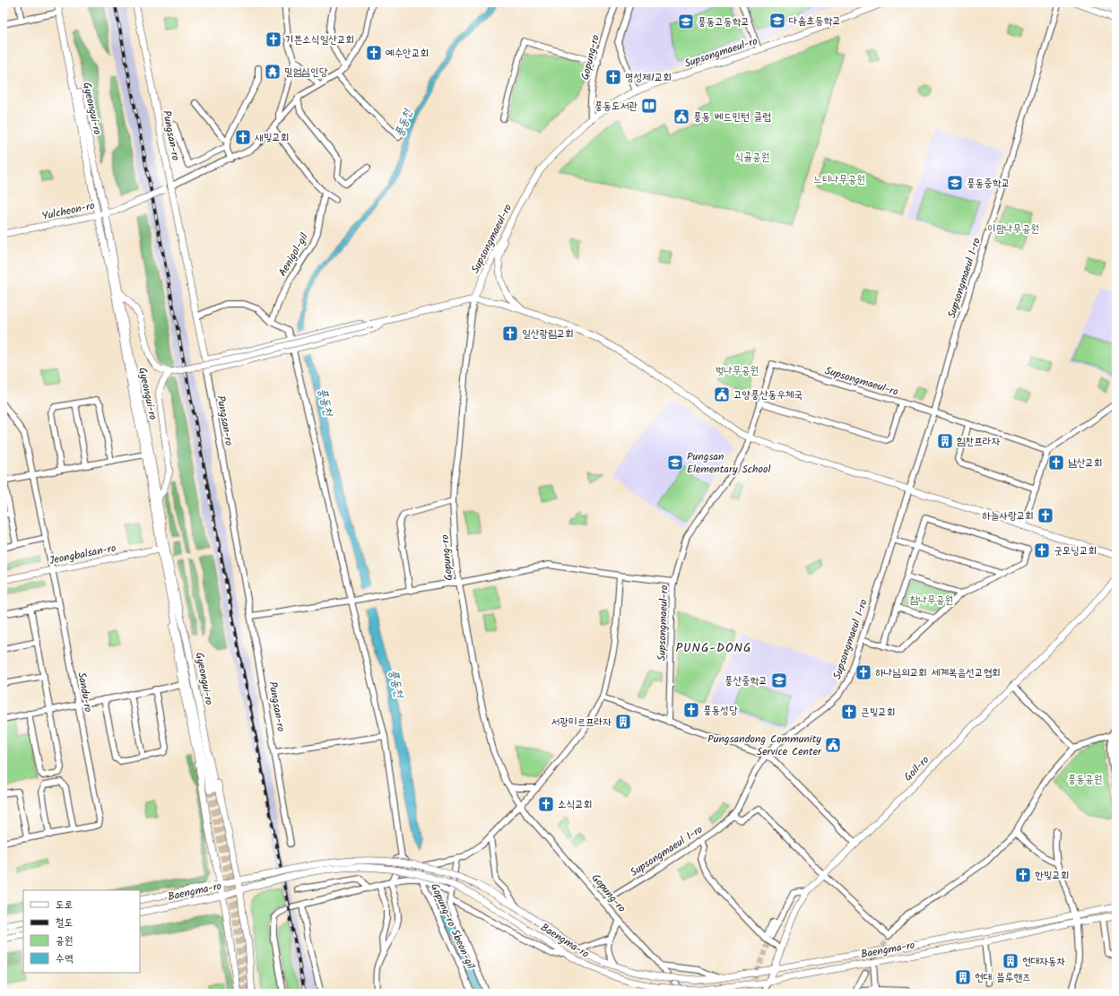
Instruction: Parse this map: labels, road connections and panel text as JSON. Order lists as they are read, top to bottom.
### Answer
{
  "streets": {
    "main road": [
      "Supsongmaeul-ro",
      "Gyeongui-ro",
      "Pungsan-ro",
      "Yulcheon-ro",
      "Jeongbalsan-ro",
      "Goil-ro",
      "Baengma-ro"
    ],
    "street": [
      "Gopung-ro",
      "Aenigol-gil",
      "Supsongmaeul 1-ro",
      "Sandu-ro",
      "Gopung-ro 5beon-gil"
    ]
  },
  "crossings": [
    ["Supsongmaeul-ro", "Gopung-ro"],
    ["Gopung-ro", "Supsongmaeul 1-ro"],
    ["Gyeongui-ro", "Yulcheon-ro"],
    ["Gyeongui-ro", "Jeongbalsan-ro"],
    ["Pungsan-ro", "Yulcheon-ro"],
    ["Jeongbalsan-ro", "Sandu-ro"],
    ["Goil-ro", "Baengma-ro"]
  ],
  "districts": ["PUNG-DONG"],
  "water": ["풍동천"],
  "parks": [
    "식골공원",
    "느티나무공원",
    "이팝나무공원",
    "벚나무공원",
    "참나무공원",
    "풍동공원"
  ],
  "places": {
    "school or university": [
      "다솜초등학교",
      "풍동고등학교",
      "풍동중학교",
      "Pungsan Elementary School",
      "풍산중학교"
    ],
    "church": [
      "기쁜소식일산교회",
      "예수안교회",
      "명성제1교회",
      "새빛교회",
      "일산광림교회",
      "남산교회",
      "하늘사랑교회",
      "굿모닝교회",
      "하나님의교회 세계복음선교협회",
      "풍동성당",
      "큰빛교회",
      "소식교회",
      "한빛교회"
    ],
    "temple": ["밀엄심인당"],
    "library": ["풍동도서관"],
    "public building": ["풍동 베드민턴 클럽", "고양풍산동우체국", "Pungsandong Community Service Center"],
    "building": [
      "힘찬프라자",
      "서광미르프라자",
      "현대자동차",
      "현대 블루핸즈"
    ]
  },
  "legend": [
    "도로",
    "철도",
    "공원",
    "수역"
  ]
}
